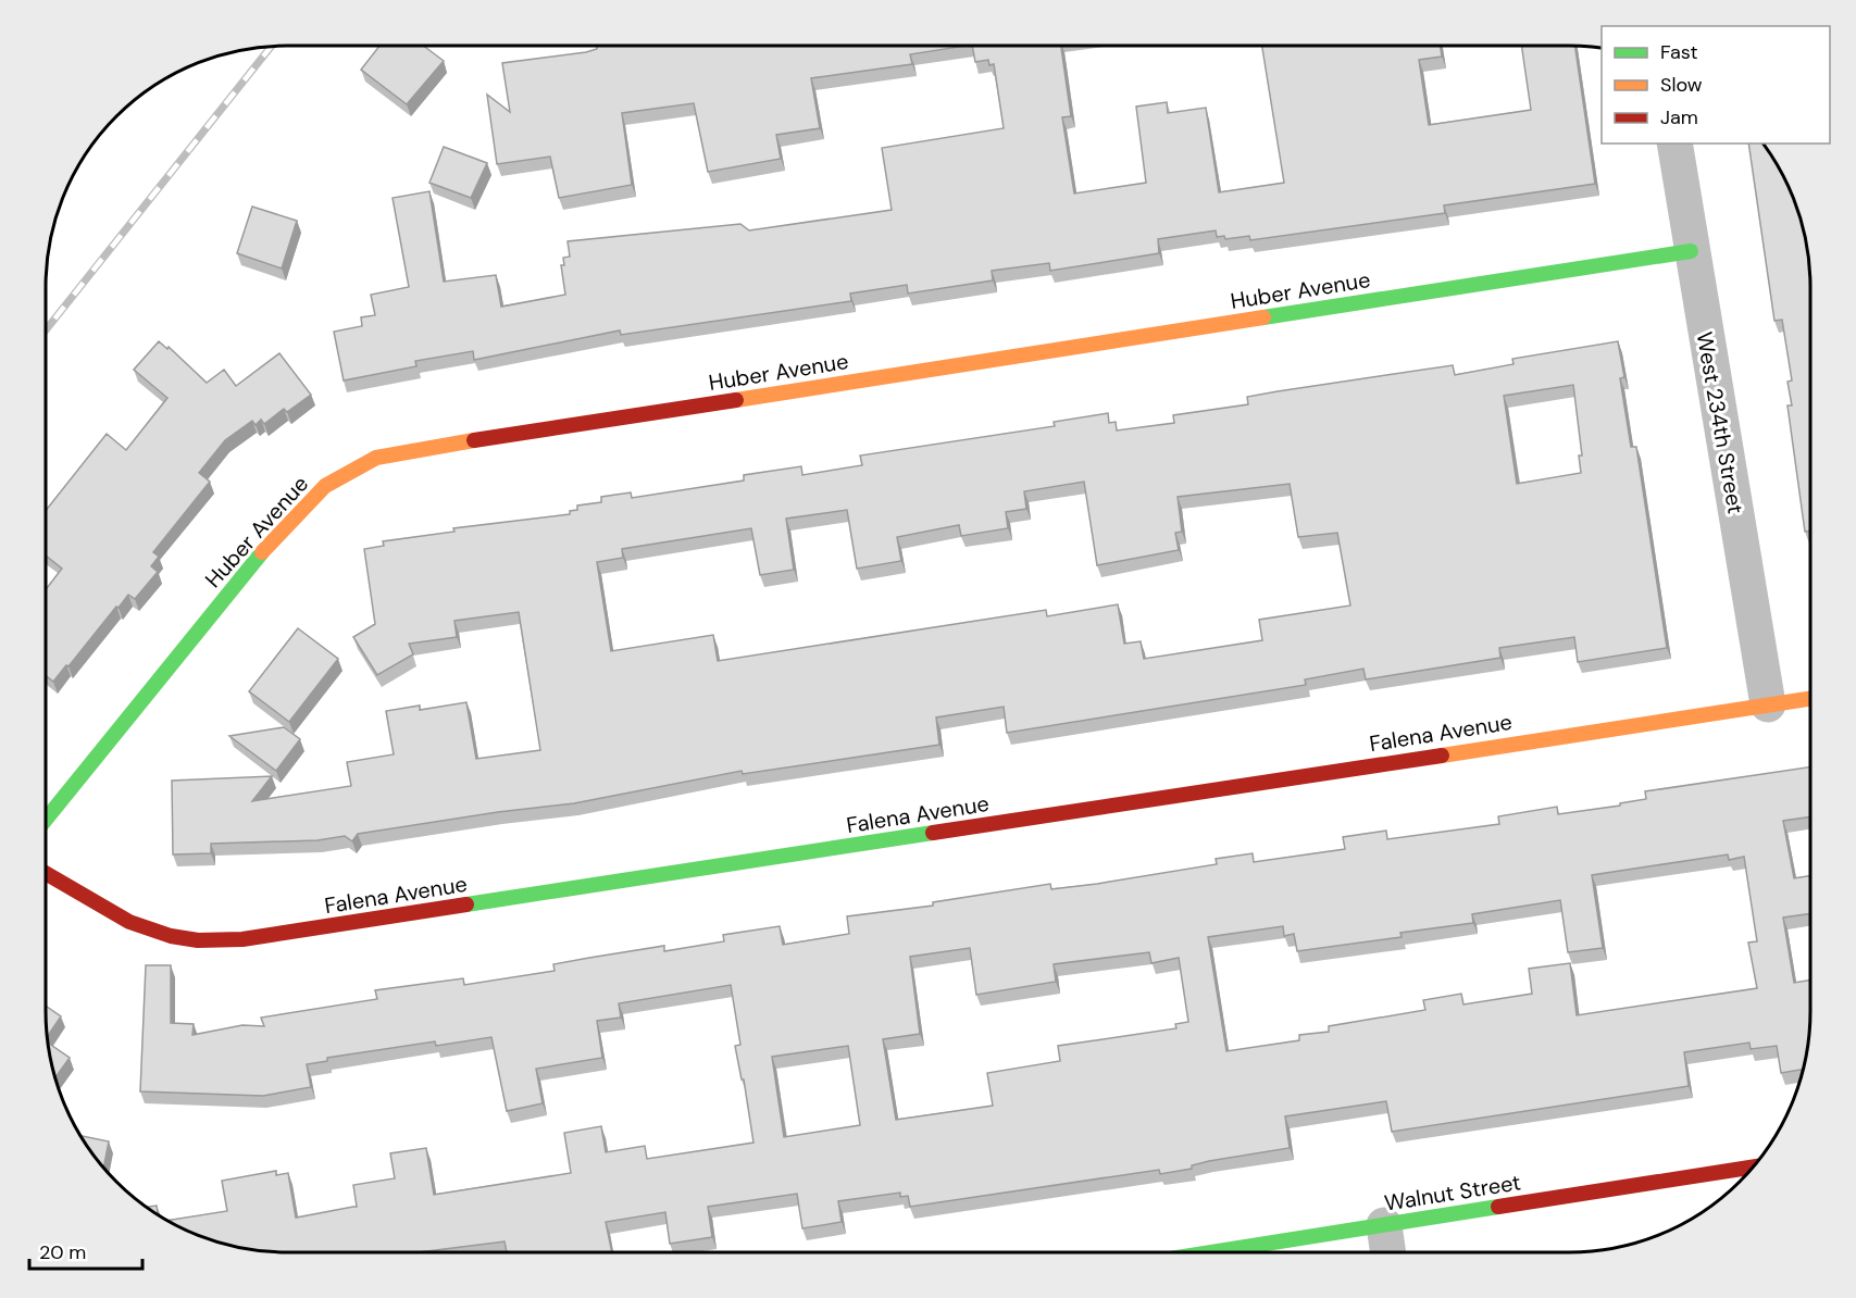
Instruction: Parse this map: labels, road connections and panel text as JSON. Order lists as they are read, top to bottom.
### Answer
{
  "streets": {
    "street": [
      "Huber Avenue",
      "West 234th Street",
      "Falena Avenue",
      "Walnut Street"
    ]
  },
  "crossings": [
    ["Huber Avenue", "West 234th Street"],
    ["West 234th Street", "Falena Avenue"]
  ],
  "legend": ["Fast", "Slow", "Jam"],
  "scale_bar": "20 m"
}
